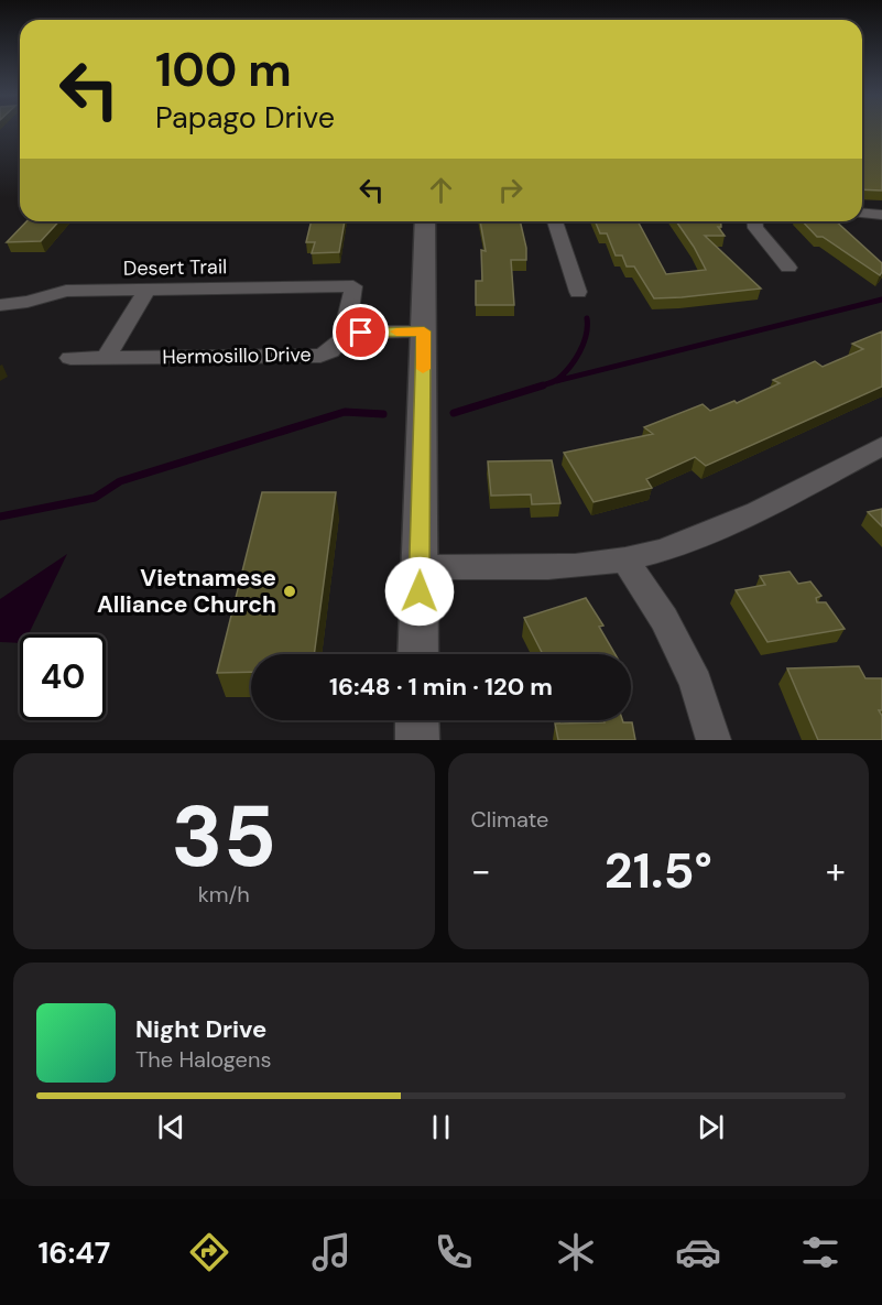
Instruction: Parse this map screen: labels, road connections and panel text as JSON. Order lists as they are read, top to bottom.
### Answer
{
  "streets": {
    "street": ["Desert Trail", "Hermosillo Drive"]
  },
  "crossings": [
    ["Desert Trail", "Hermosillo Drive"]
  ],
  "places": ["Vietnamese Alliance Church"],
  "page": {
    "turn": ["100 m", "Papago Drive"],
    "limit": "40",
    "trip": "16:48 · 1 min · 120 m",
    "tile": [
      ["35", "km/h"],
      "Climate"
    ],
    "heat": ["−", "21.5°", "+"],
    "song": ["Night Drive", "The Halogens"],
    "tabs": "16:47"
  }
}
